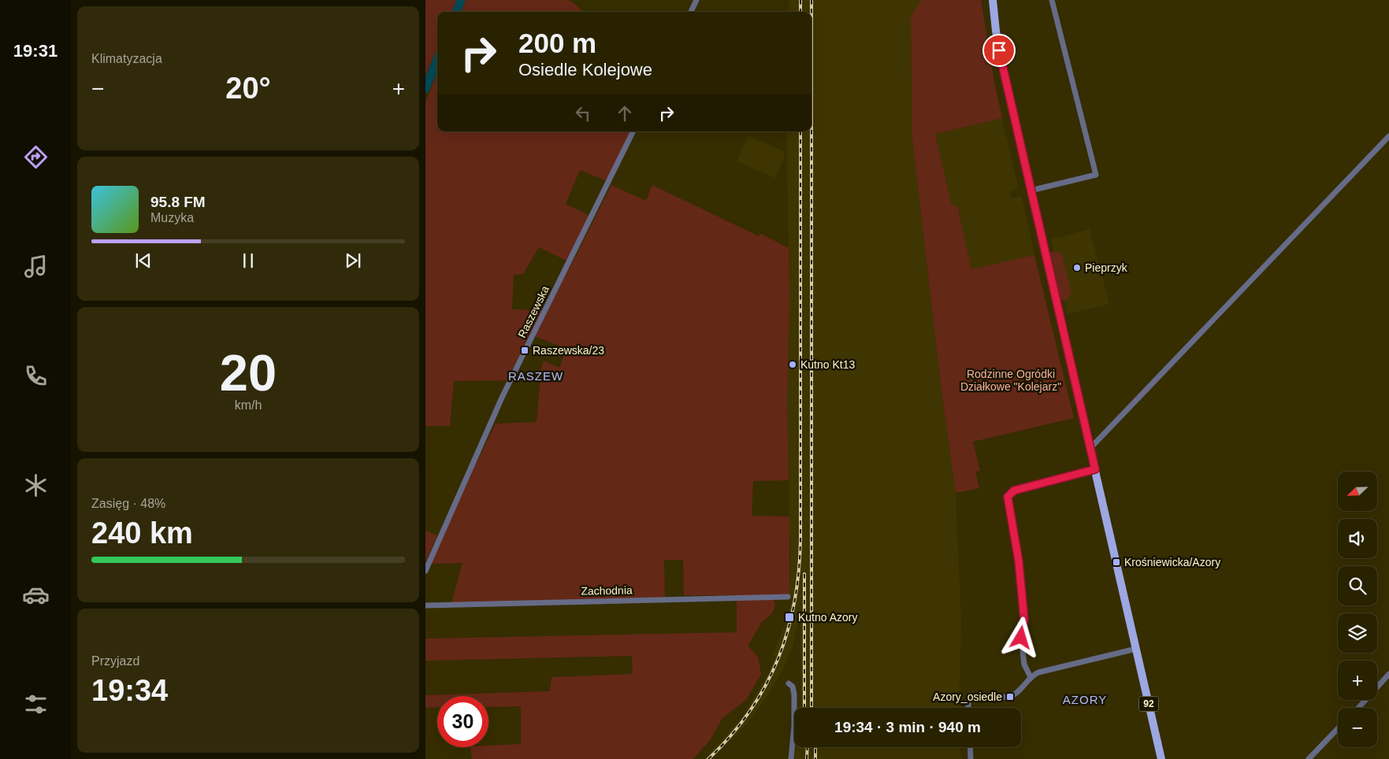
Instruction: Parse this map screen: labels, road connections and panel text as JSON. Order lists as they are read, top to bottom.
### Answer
{
  "streets": {
    "main road": ["92"],
    "street": ["Raszewska", "Zachodnia"]
  },
  "districts": ["RASZEW", "AZORY"],
  "parks": ["Rodzinne Ogródki Działkowe \"Kolejarz\""],
  "places": {
    "other": ["Pieprzyk", "Kutno Kt13"],
    "transit": [
      "Raszewska/23",
      "Krośniewicka/Azory",
      "Kutno Azory",
      "Azory_osiedle"
    ]
  },
  "north": "bottom left",
  "page": {
    "tabs": "19:31",
    "tile": [
      "Klimatyzacja",
      ["20", "km/h"],
      ["Zasięg · 48%", "240 km"],
      ["Przyjazd", "19:34"]
    ],
    "turn": ["200 m", "Osiedle Kolejowe"],
    "heat": ["−", "20°", "+"],
    "song": ["95.8 FM", "Muzyka"],
    "map_buttons": ["+", "−"],
    "limit": "30",
    "trip": "19:34 · 3 min · 940 m"
  }
}
